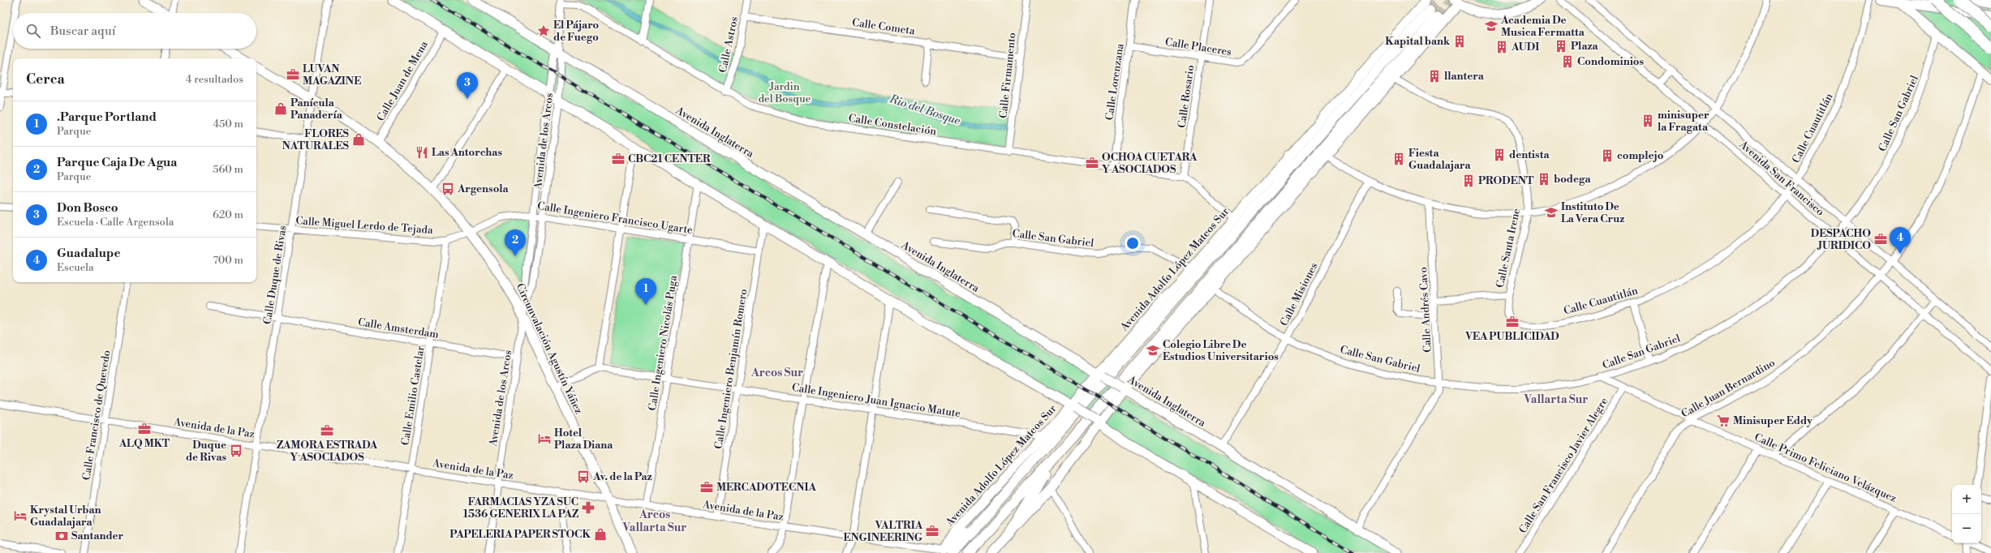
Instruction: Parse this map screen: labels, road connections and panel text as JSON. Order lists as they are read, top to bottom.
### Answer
{
  "streets": {
    "main road": ["Avenida Adolfo López Mateos Sur"],
    "street": [
      "Calle Cometa",
      "Calle Astros",
      "Calle Placeres",
      "Calle Firmamento",
      "Calle Juan de Mena",
      "Calle Lorenzana",
      "Calle Rosario",
      "Calle San Gabriel",
      "Calle Constelación",
      "Calle Cuautitlán",
      "Avenida Inglaterra",
      "Avenida de los Arcos",
      "Avenida San Francisco",
      "Calle Ingeniero Francisco Ugarte",
      "Calle Miguel Lerdo de Tejada",
      "Calle Santa Irene",
      "Calle Duque de Rivas",
      "Calle Misiones",
      "Calle Andrés Cavo",
      "Calle Amsterdam",
      "Calle Ingeniero Nicolás Puga",
      "Circunvalación Agustín Yáñez",
      "Calle Ingeniero Benjamín Romero",
      "Calle Juan Bernardino",
      "Calle Emilio Castelar",
      "Calle Ingeniero Juan Ignacio Matute",
      "Calle Francisco de Quevedo",
      "Avenida de la Paz",
      "Calle San Francisco Javier Alegre",
      "Calle Primo Feliciano Velázquez"
    ]
  },
  "crossings": [
    ["Calle Cometa", "Calle Astros"],
    ["Calle Cometa", "Calle Firmamento"],
    ["Calle Astros", "Calle Constelación"],
    ["Calle Placeres", "Calle Lorenzana"],
    ["Calle Placeres", "Calle Rosario"],
    ["Calle Firmamento", "Calle Constelación"],
    ["Calle Juan de Mena", "Circunvalación Agustín Yáñez"],
    ["Calle Lorenzana", "Calle Constelación"],
    ["Calle Rosario", "Calle Constelación"],
    ["Calle San Gabriel", "Avenida San Francisco"],
    ["Calle San Gabriel", "Avenida Adolfo López Mateos Sur"],
    ["Calle San Gabriel", "Calle Misiones"],
    ["Calle San Gabriel", "Calle Andrés Cavo"],
    ["Calle San Gabriel", "Calle Primo Feliciano Velázquez"],
    ["Calle Constelación", "Avenida de los Arcos"],
    ["Calle Cuautitlán", "Avenida San Francisco"],
    ["Calle Cuautitlán", "Calle Santa Irene"],
    ["Avenida Inglaterra", "Avenida de los Arcos"],
    ["Avenida Inglaterra", "Avenida Adolfo López Mateos Sur"],
    ["Avenida Inglaterra", "Calle Misiones"],
    ["Avenida Inglaterra", "Calle Andrés Cavo"],
    ["Avenida de los Arcos", "Calle Ingeniero Francisco Ugarte"],
    ["Avenida de los Arcos", "Calle Amsterdam"],
    ["Avenida de los Arcos", "Circunvalación Agustín Yáñez"],
    ["Avenida de los Arcos", "Avenida de la Paz"],
    ["Avenida San Francisco", "Calle Juan Bernardino"],
    ["Calle Ingeniero Francisco Ugarte", "Calle Miguel Lerdo de Tejada"],
    ["Calle Ingeniero Francisco Ugarte", "Calle Ingeniero Nicolás Puga"],
    ["Calle Ingeniero Francisco Ugarte", "Circunvalación Agustín Yáñez"],
    ["Calle Ingeniero Francisco Ugarte", "Calle Ingeniero Benjamín Romero"],
    ["Calle Miguel Lerdo de Tejada", "Calle Duque de Rivas"],
    ["Calle Miguel Lerdo de Tejada", "Circunvalación Agustín Yáñez"],
    ["Calle Miguel Lerdo de Tejada", "Calle Emilio Castelar"],
    ["Calle Santa Irene", "Calle Andrés Cavo"],
    ["Avenida Adolfo López Mateos Sur", "Calle Ingeniero Juan Ignacio Matute"],
    ["Avenida Adolfo López Mateos Sur", "Avenida de la Paz"],
    ["Calle Duque de Rivas", "Calle Amsterdam"],
    ["Calle Duque de Rivas", "Circunvalación Agustín Yáñez"],
    ["Calle Duque de Rivas", "Avenida de la Paz"],
    ["Calle Amsterdam", "Calle Emilio Castelar"],
    ["Calle Ingeniero Nicolás Puga", "Calle Ingeniero Juan Ignacio Matute"],
    ["Calle Ingeniero Nicolás Puga", "Avenida de la Paz"],
    ["Circunvalación Agustín Yáñez", "Avenida de la Paz"],
    ["Calle Ingeniero Benjamín Romero", "Calle Ingeniero Juan Ignacio Matute"],
    ["Calle Ingeniero Benjamín Romero", "Avenida de la Paz"],
    ["Calle Juan Bernardino", "Calle Primo Feliciano Velázquez"],
    ["Calle Emilio Castelar", "Avenida de la Paz"],
    ["Calle Francisco de Quevedo", "Avenida de la Paz"],
    ["Calle San Francisco Javier Alegre", "Calle Primo Feliciano Velázquez"]
  ],
  "districts": ["Arcos Sur", "Vallarta Sur", "Arcos Vallarta Sur"],
  "water": ["Rio del Bosque"],
  "parks": ["Jardin del Bosque"],
  "places": {
    "school or university": ["Academia De Musica Fermatta", "Instituto De La Vera Cruz", "Colegio Libre De Estudios Universitarios"],
    "place": ["El Pájaro de Fuego"],
    "building": [
      "Kapital bank",
      "Plaza",
      "AUDI",
      "Condominios",
      "llantera",
      "minisuper la Fragata",
      "dentista",
      "complejo",
      "Fiesta Guadalajara",
      "bodega",
      "PRODENT"
    ],
    "office": [
      "LUVAN MAGAZINE",
      "CBC21 CENTER",
      "OCHOA CUETARA Y ASOCIADOS",
      "DESPACHO JURIDICO",
      "VEA PUBLICIDAD",
      "ALQ MKT",
      "ZAMORA ESTRADA Y ASOCIADOS",
      "MERCADOTECNIA",
      "VALTRIA ENGINEERING"
    ],
    "shop": ["Panícula Panadería", "FLORES NATURALES", "PAPELERIA PAPER STOCK"],
    "restaurant": ["Las Antorchas"],
    "bus stop": ["Argensola", "Duque de Rivas", "Av. de la Paz"],
    "supermarket": ["Minisuper Eddy"],
    "hotel": ["Hotel Plaza Diana", "Krystal Urban Guadalajara"],
    "pharmacy": ["FARMACIAS YZA SUC 1536 GENERIX LA PAZ"],
    "bank": ["Santander"]
  },
  "page": {
    "search": "Buscar aquí",
    "heading": ["Cerca", "4 resultados"],
    "pins": [
      "3",
      "4",
      "2",
      "1"
    ],
    "list": [
      {
        "mark": "1",
        "name": ".Parque Portland",
        "note": "Parque",
        "value": "450 m"
      },
      {
        "mark": "2",
        "name": "Parque Caja De Agua",
        "note": "Parque",
        "value": "560 m"
      },
      {
        "mark": "3",
        "name": "Don Bosco",
        "note": "Escuela · Calle Argensola",
        "value": "620 m"
      },
      {
        "mark": "4",
        "name": "Guadalupe",
        "note": "Escuela",
        "value": "700 m"
      }
    ],
    "map_buttons": ["+", "−"]
  }
}
